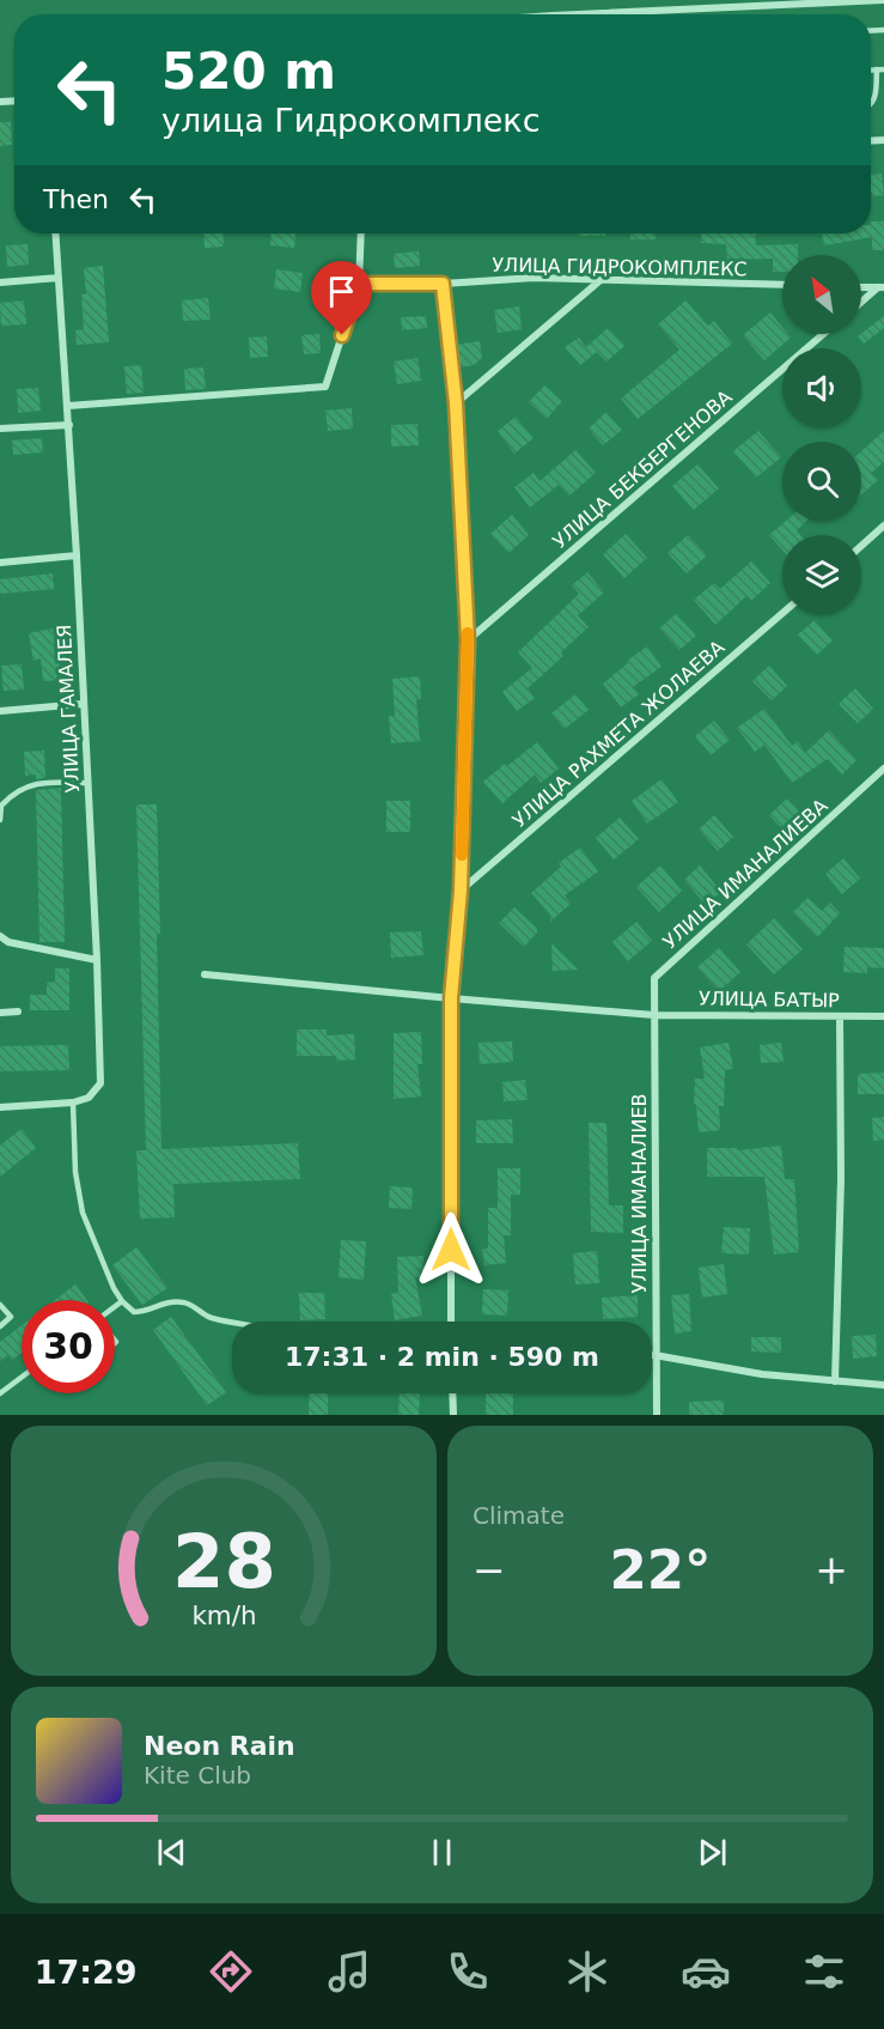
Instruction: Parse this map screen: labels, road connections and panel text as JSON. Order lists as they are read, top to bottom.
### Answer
{
  "streets": {
    "street": [
      "УЛИЦА ГИДРОКОМПЛЕКС",
      "УЛИЦА БЕКБЕРГЕНОВА",
      "УЛИЦА ГАМАЛЕЯ",
      "УЛИЦА РАХМЕТА ЖОЛАЕВА",
      "УЛИЦА ИМАНАЛИЕВА",
      "УЛИЦА БАТЫР",
      "УЛИЦА ИМАНАЛИЕВ"
    ]
  },
  "crossings": [
    ["УЛИЦА ИМАНАЛИЕВА", "УЛИЦА БАТЫР"],
    ["УЛИЦА ИМАНАЛИЕВА", "УЛИЦА ИМАНАЛИЕВ"],
    ["УЛИЦА БАТЫР", "УЛИЦА ИМАНАЛИЕВ"]
  ],
  "north": "top left",
  "page": {
    "turn": ["520 m", "улица Гидрокомплекс"],
    "then": "Then",
    "limit": "30",
    "trip": "17:31 · 2 min · 590 m",
    "tile": "Climate",
    "heat": ["−", "22°", "+"],
    "song": ["Neon Rain", "Kite Club"],
    "tabs": "17:29",
    "gauge": ["28", "km/h"]
  }
}
